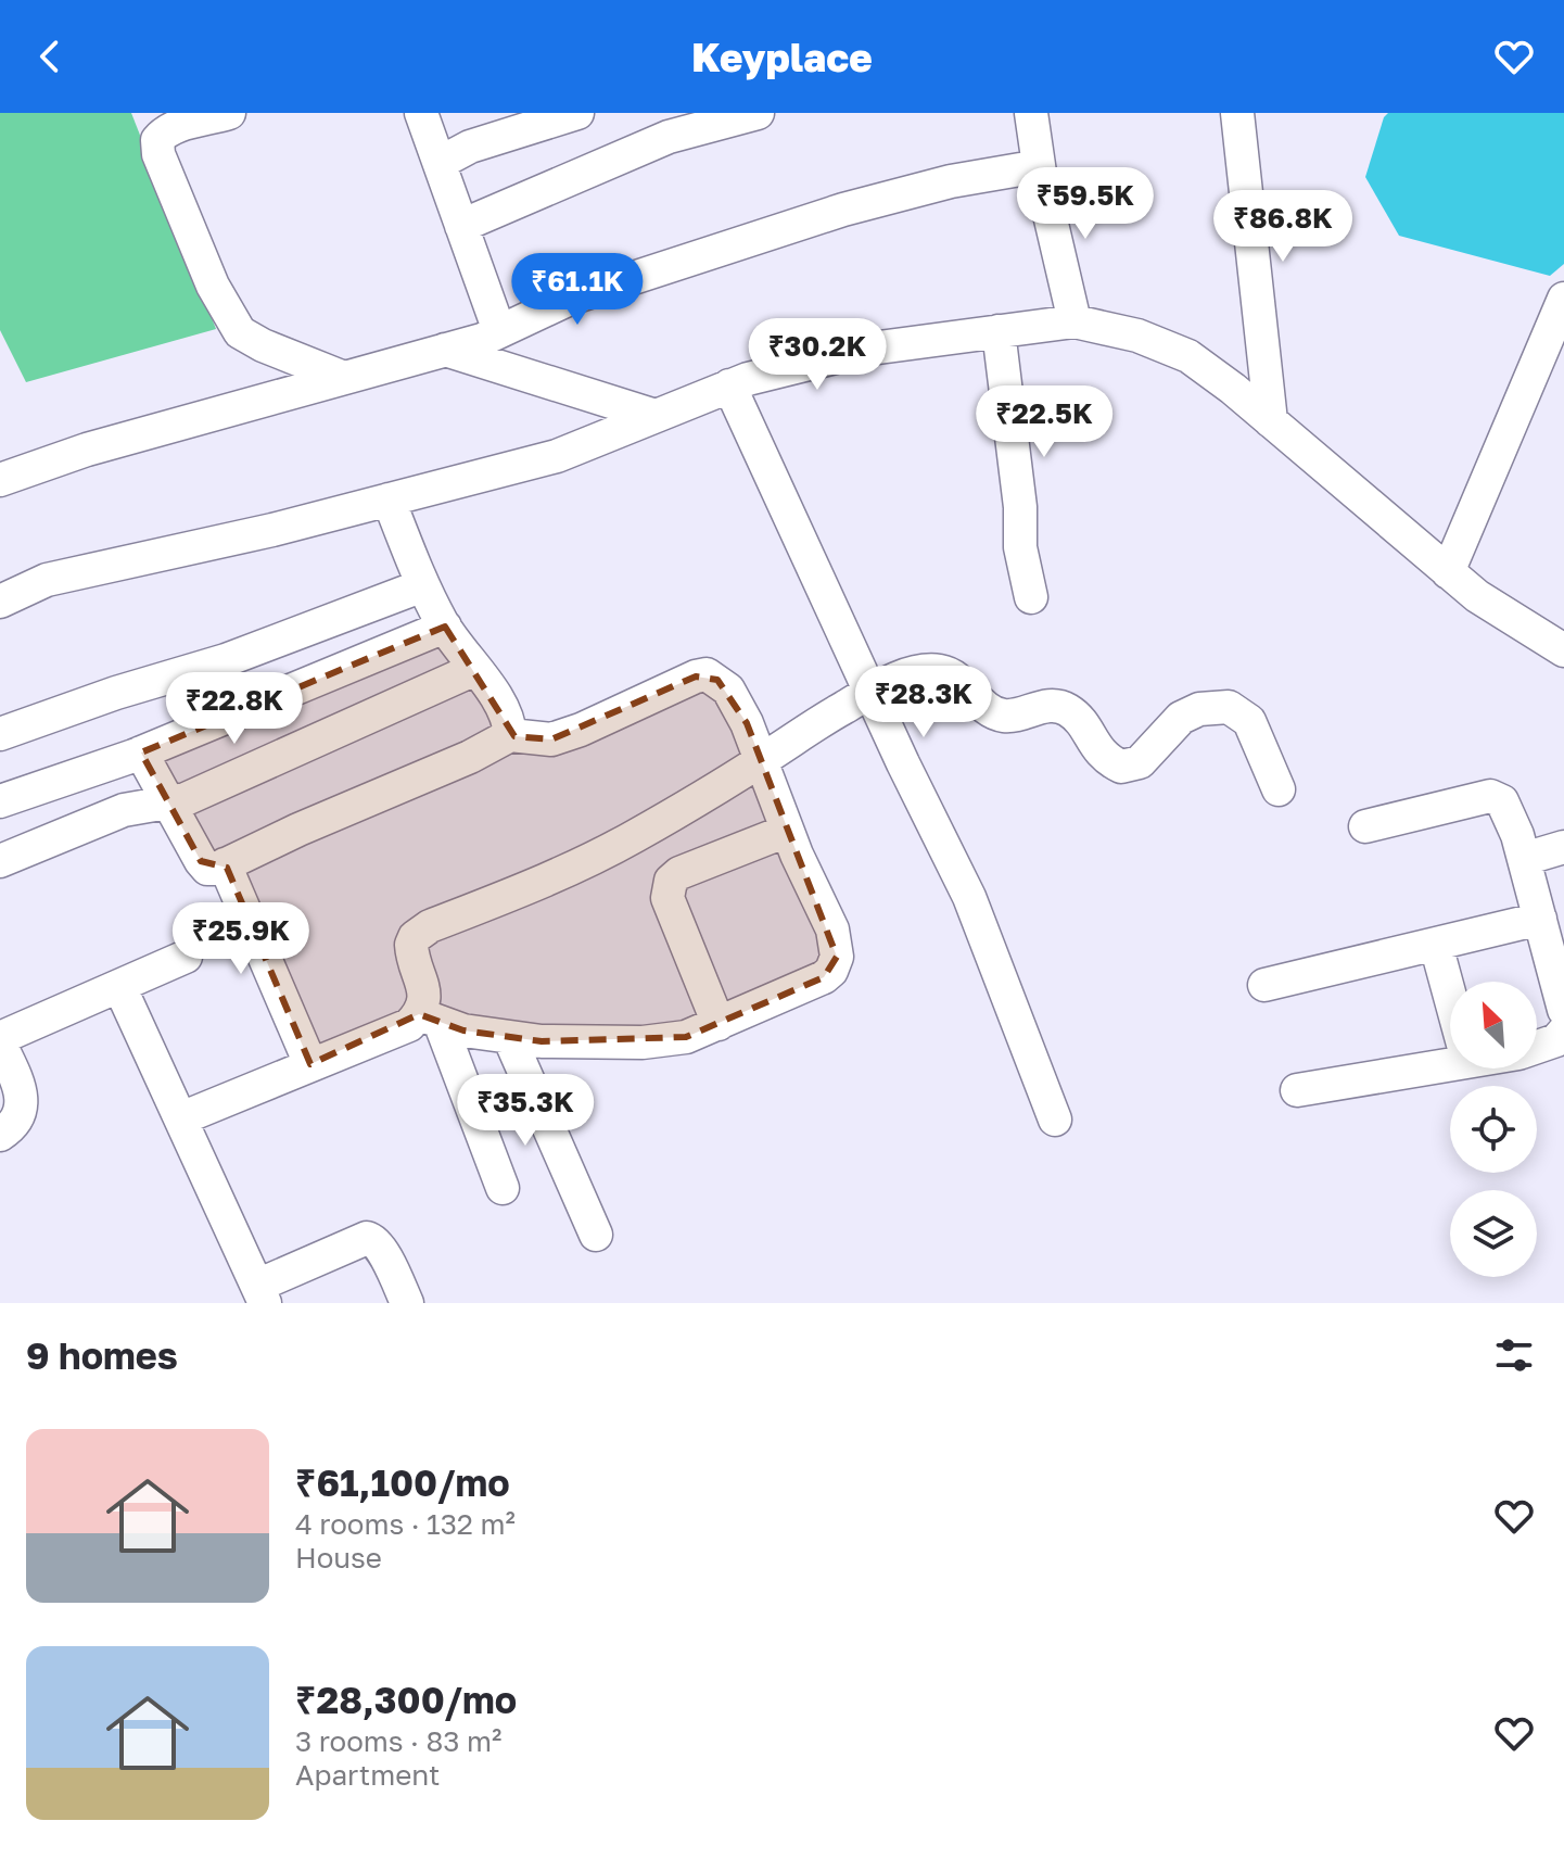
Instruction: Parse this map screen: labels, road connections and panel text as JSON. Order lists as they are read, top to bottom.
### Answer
{
  "north": "top left",
  "page": {
    "header": "Keyplace",
    "price": [
      "₹59.5K",
      "₹86.8K",
      "₹61.1K",
      "₹30.2K",
      "₹22.5K",
      "₹28.3K",
      "₹22.8K",
      "₹25.9K",
      "₹35.3K"
    ],
    "heading": "9 homes",
    "list": [
      {
        "name": "₹61,100/mo",
        "note": "4 rooms · 132 m² · House"
      },
      {
        "name": "₹28,300/mo",
        "note": "3 rooms · 83 m² · Apartment"
      }
    ]
  }
}
